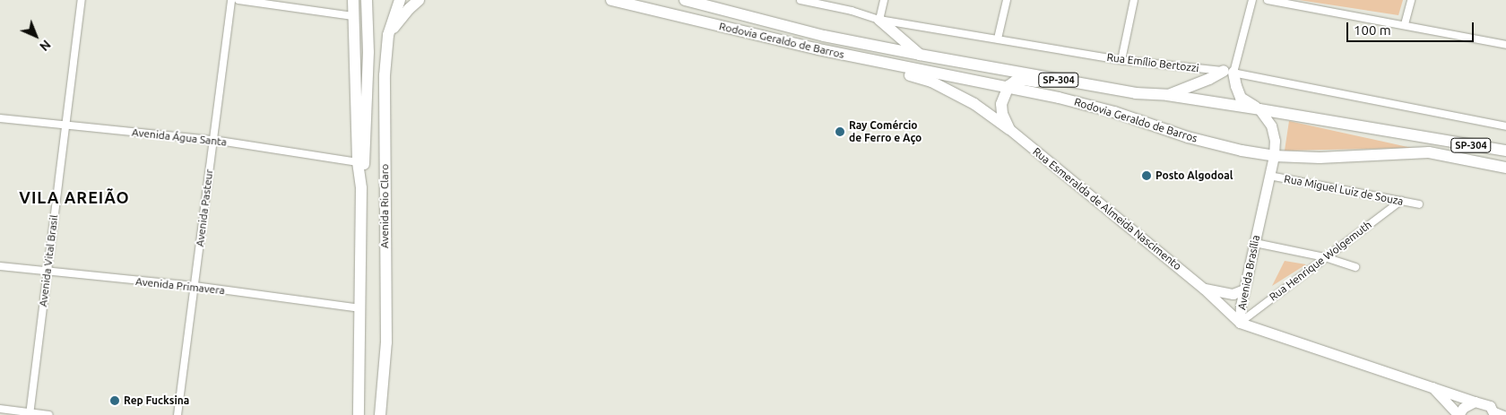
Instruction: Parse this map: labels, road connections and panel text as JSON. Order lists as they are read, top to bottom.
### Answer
{
  "streets": {
    "highway": ["Rodovia Geraldo de Barros", "SP-304", "Avenida Rio Claro"],
    "main road": ["Rua Esmeralda de Almeida Nascimento", "Avenida Brasília"],
    "street": [
      "Rua Emílio Bertozzi",
      "Avenida Água Santa",
      "Rua Miguel Luiz de Souza",
      "Avenida Pasteur",
      "Avenida Vital Brasil",
      "Rua Henrique Wolgemuth",
      "Avenida Primavera"
    ]
  },
  "crossings": [
    ["Rodovia Geraldo de Barros", "Avenida Brasília"],
    ["Avenida Água Santa", "Avenida Pasteur"],
    ["Avenida Água Santa", "Avenida Vital Brasil"],
    ["Rua Miguel Luiz de Souza", "Rua Henrique Wolgemuth"],
    ["Rua Miguel Luiz de Souza", "Avenida Brasília"],
    ["Avenida Pasteur", "Avenida Primavera"],
    ["Rua Esmeralda de Almeida Nascimento", "Rua Henrique Wolgemuth"],
    ["Rua Esmeralda de Almeida Nascimento", "Avenida Brasília"],
    ["Avenida Vital Brasil", "Avenida Primavera"],
    ["Rua Henrique Wolgemuth", "Avenida Brasília"]
  ],
  "districts": ["VILA AREIÃO"],
  "places": ["Ray Comércio de Ferro e Aço", "Posto Algodoal", "Rep Fucksina"],
  "scale_bar": "100 m",
  "north": "bottom right"
}
